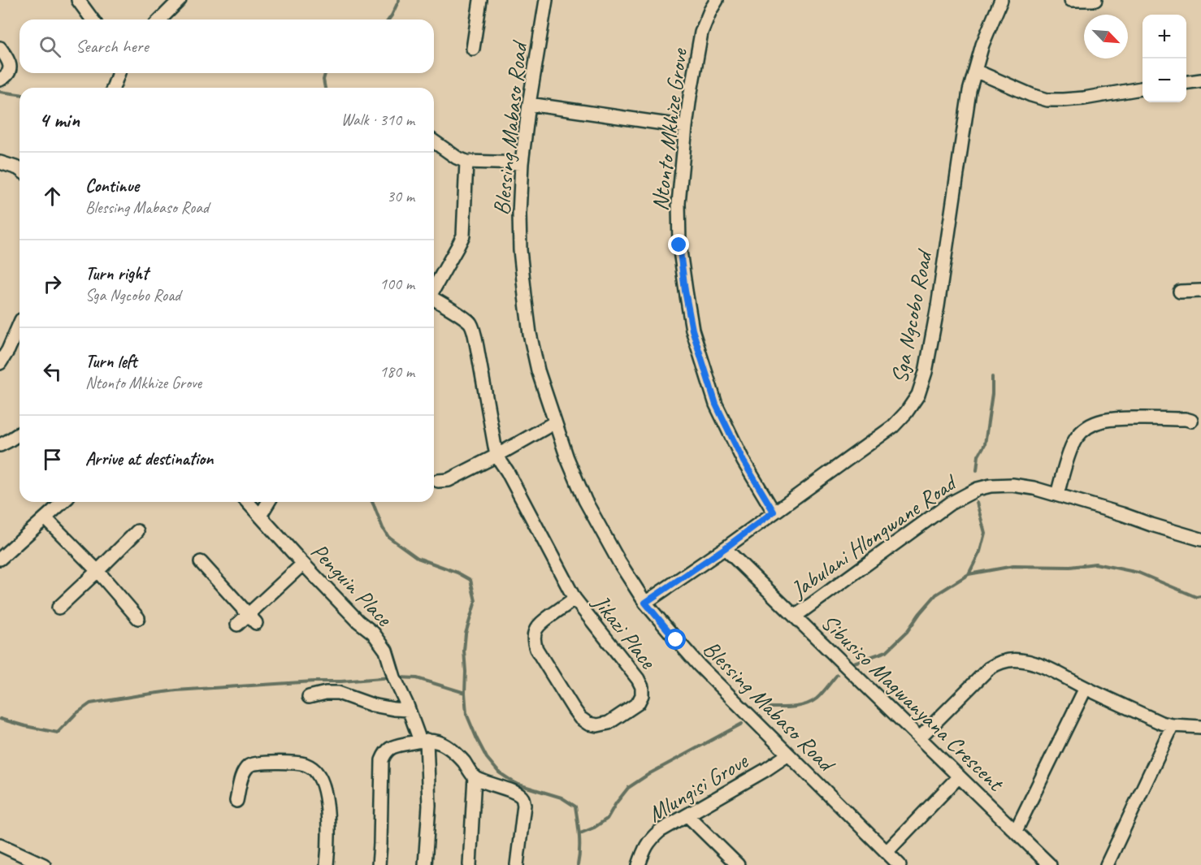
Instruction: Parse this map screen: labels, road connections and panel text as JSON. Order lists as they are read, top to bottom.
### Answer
{
  "streets": {
    "street": [
      "Blessing Mabaso Road",
      "Ntonto Mkhize Grove",
      "Sga Ngcobo Road",
      "Jabulani Hlongwane Road",
      "Penguin Place",
      "Jikazi Place",
      "Sibusiso Magwanyana Crescent",
      "Mlungisi Grove"
    ]
  },
  "crossings": [
    ["Blessing Mabaso Road", "Sga Ngcobo Road"],
    ["Blessing Mabaso Road", "Mlungisi Grove"],
    ["Ntonto Mkhize Grove", "Sga Ngcobo Road"],
    ["Sga Ngcobo Road", "Sibusiso Magwanyana Crescent"],
    ["Jabulani Hlongwane Road", "Sibusiso Magwanyana Crescent"]
  ],
  "north": "bottom right",
  "page": {
    "map_buttons": ["+", "−"],
    "search": "Search here",
    "heading": ["4 min", "Walk · 310 m"],
    "list": [
      ["Continue", "Blessing Mabaso Road", "30 m"],
      ["Turn right", "Sga Ngcobo Road", "100 m"],
      ["Turn left", "Ntonto Mkhize Grove", "180 m"],
      "Arrive at destination"
    ]
  }
}
